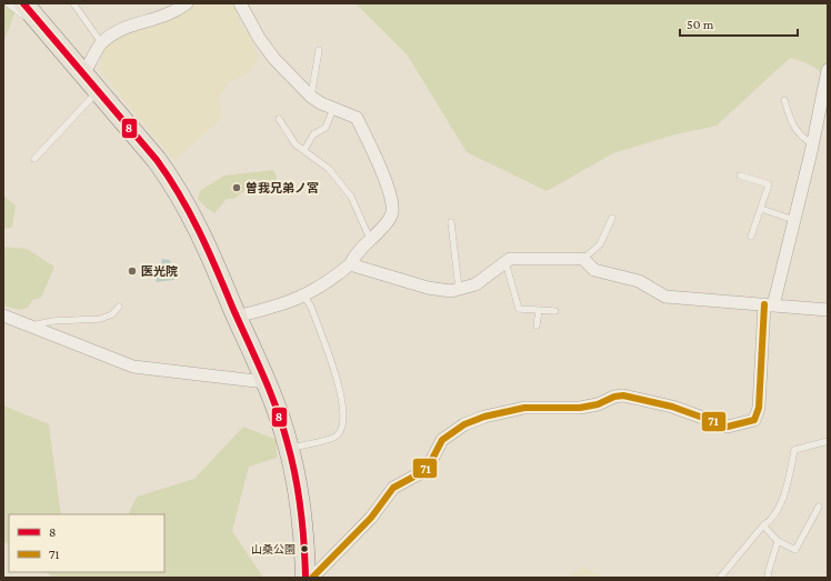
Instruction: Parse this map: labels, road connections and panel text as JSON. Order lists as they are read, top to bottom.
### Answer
{
  "places": ["曽我兄弟ノ宮", "医光院", "山桑公園"],
  "lines": ["transit line 8", "transit line 71"],
  "legend": ["8", "71"],
  "scale_bar": "50 m"
}
